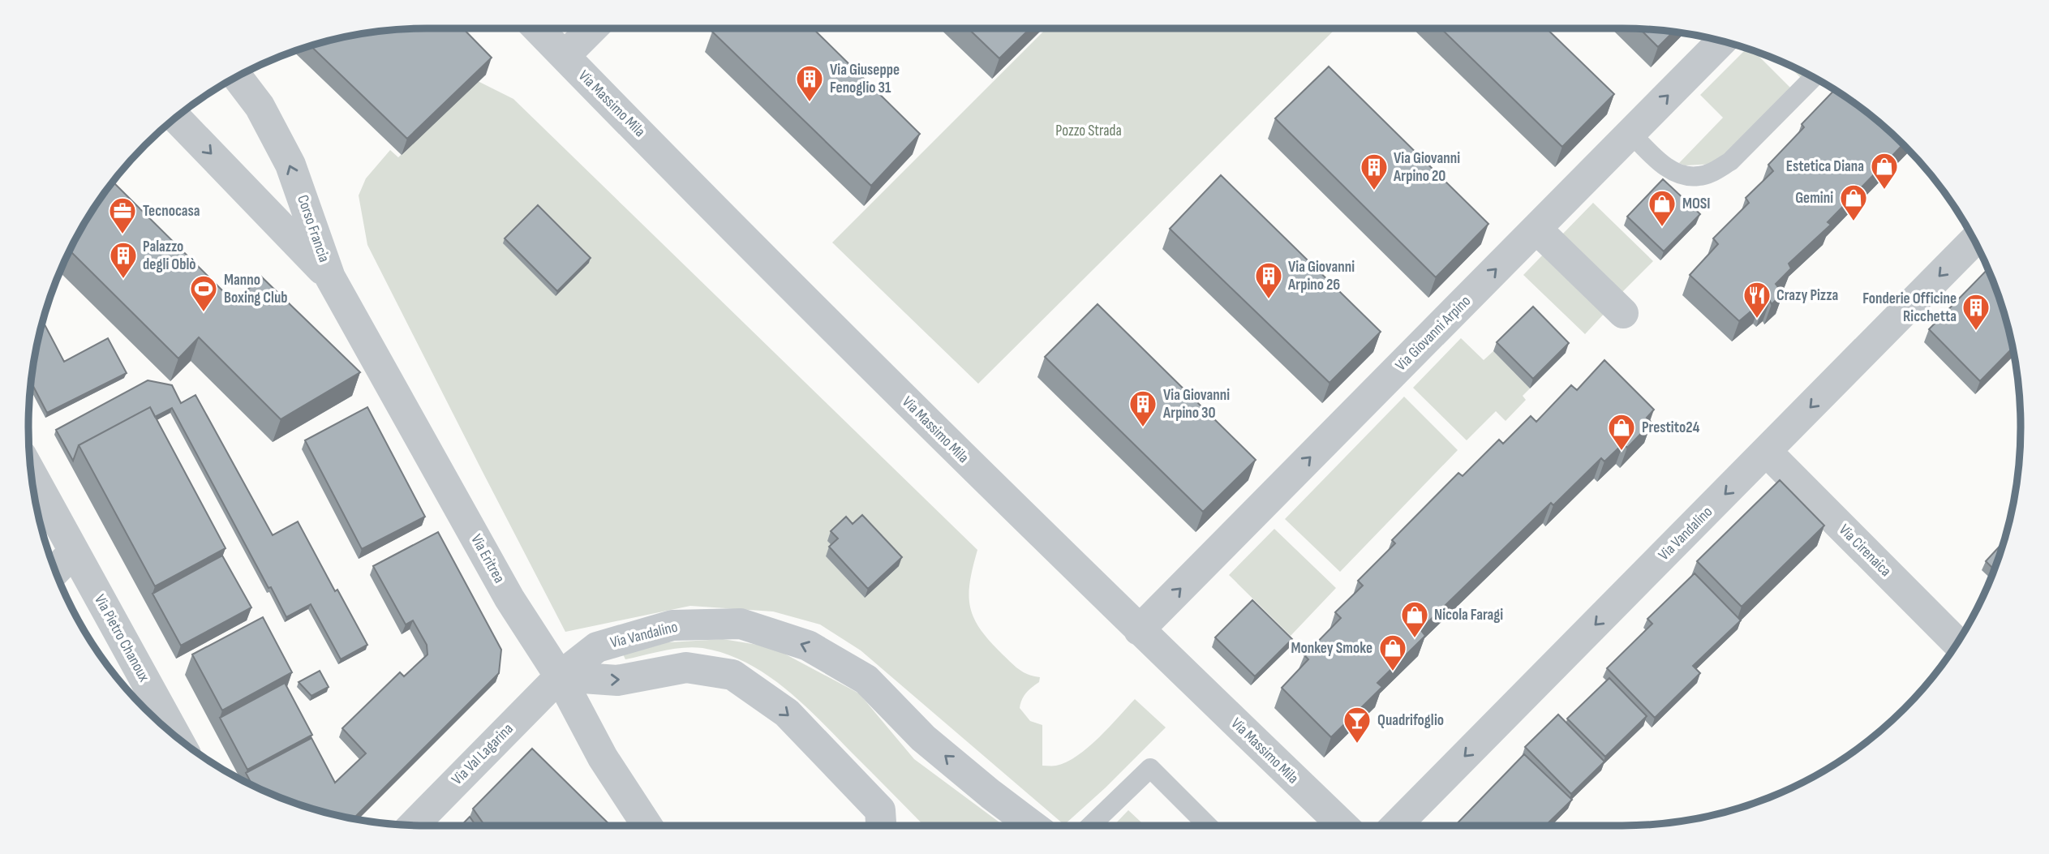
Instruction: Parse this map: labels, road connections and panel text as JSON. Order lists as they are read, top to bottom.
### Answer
{
  "streets": {
    "street": [
      "Via Massimo Mila",
      "Corso Francia",
      "Via Giovanni Arpino",
      "Via Vandalino",
      "Via Cirenaica",
      "Via Eritrea",
      "Via Pietro Chanoux",
      "Via Val Lagarina"
    ]
  },
  "crossings": [
    ["Via Massimo Mila", "Via Giovanni Arpino"],
    ["Corso Francia", "Via Eritrea"],
    ["Via Vandalino", "Via Cirenaica"],
    ["Via Vandalino", "Via Eritrea"],
    ["Via Vandalino", "Via Val Lagarina"],
    ["Via Eritrea", "Via Val Lagarina"]
  ],
  "one_way": ["Via Giovanni Arpino", "Via Vandalino"],
  "parks": ["Pozzo Strada"],
  "places": {
    "building": [
      "Via Giuseppe Fenoglio 31",
      "Via Giovanni Arpino 20",
      "Palazzo degli Oblò",
      "Via Giovanni Arpino 26",
      "Fonderie Officine Ricchetta",
      "Via Giovanni Arpino 30"
    ],
    "shop": [
      "Estetica Diana",
      "Gemini",
      "MOSI",
      "Prestito24",
      "Nicola Faragi",
      "Monkey Smoke"
    ],
    "office": ["Tecnocasa"],
    "sports": ["Manno Boxing Club"],
    "restaurant": ["Crazy Pizza"],
    "bar": ["Quadrifoglio"]
  }
}
